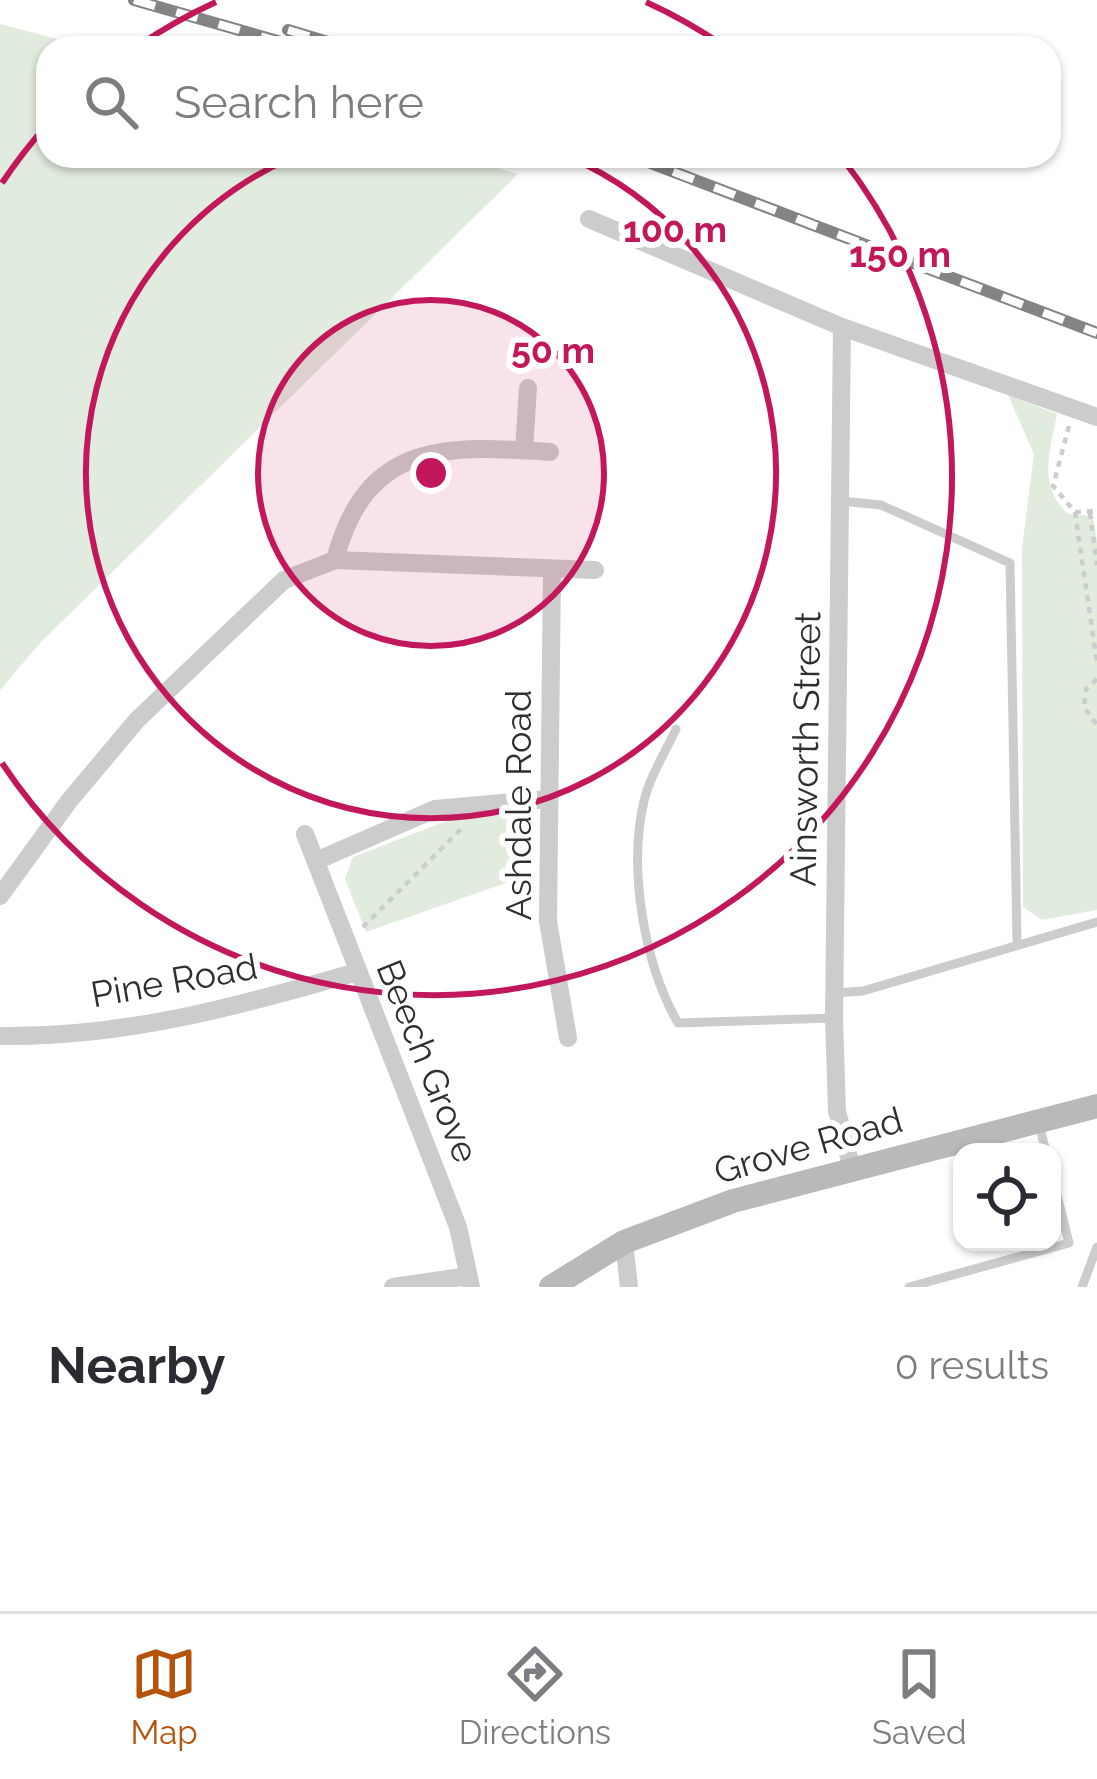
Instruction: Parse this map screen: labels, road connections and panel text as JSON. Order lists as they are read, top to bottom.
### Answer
{
  "streets": {
    "street": [
      "Ainsworth Street",
      "Ashdale Road",
      "Pine Road",
      "Beech Grove",
      "Grove Road"
    ]
  },
  "crossings": [
    ["Ainsworth Street", "Grove Road"],
    ["Pine Road", "Beech Grove"]
  ],
  "page": {
    "search": "Search here",
    "heading": ["Nearby", "0 results"],
    "nav": ["Map", "Directions", "Saved"]
  },
  "rings": ["100 m", "150 m", "50 m"]
}
